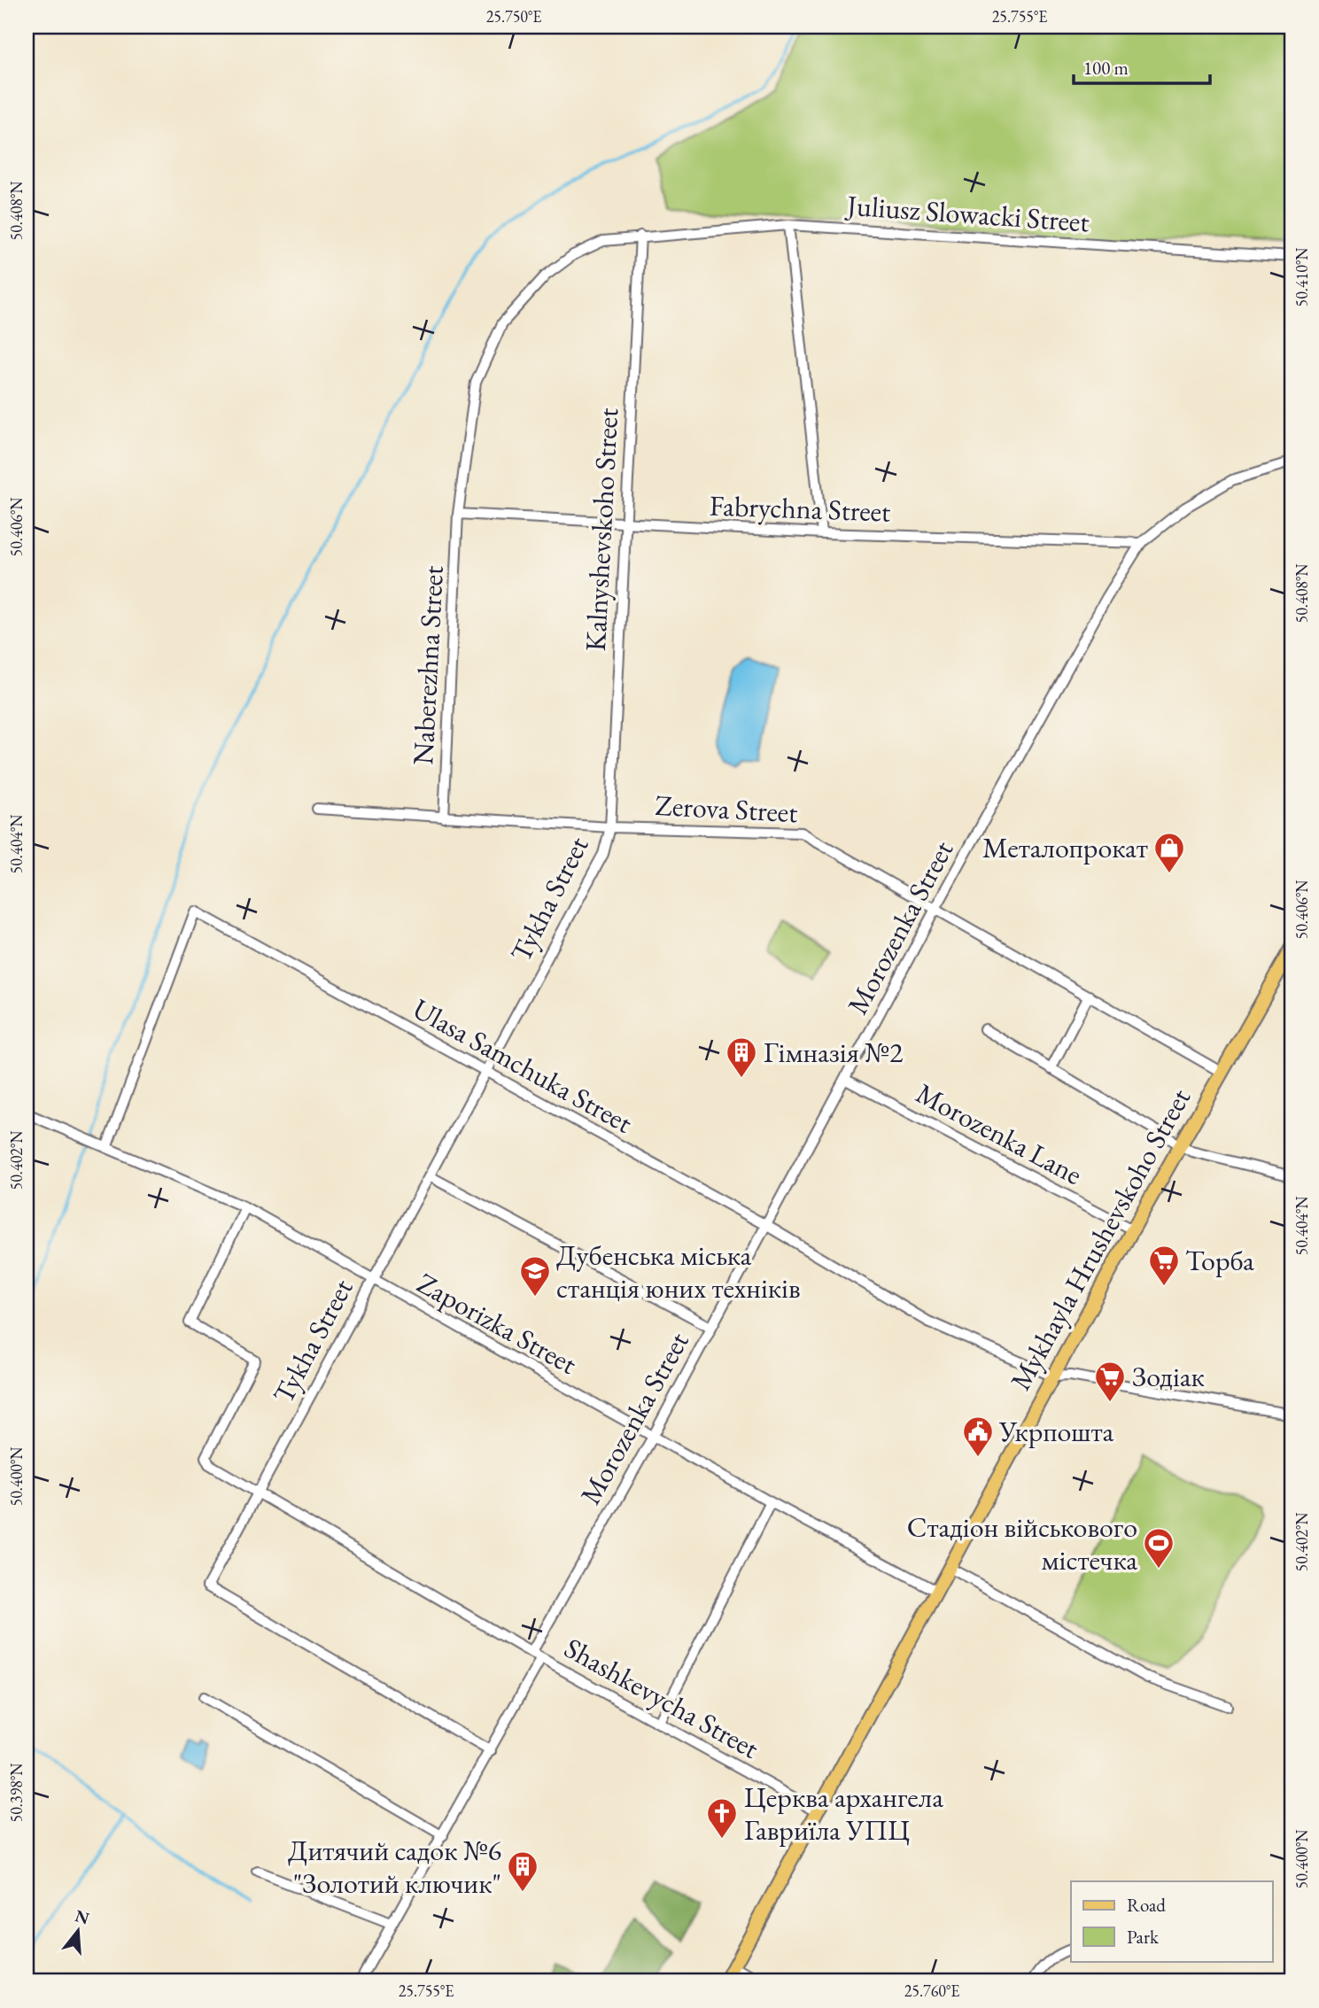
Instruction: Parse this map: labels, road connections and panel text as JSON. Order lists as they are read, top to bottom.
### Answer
{
  "streets": {
    "main road": ["Mykhayla Hrushevskoho Street"],
    "street": [
      "Juliusz Slowacki Street",
      "Fabrychna Street",
      "Kalnyshevskoho Street",
      "Naberezhna Street",
      "Zerova Street",
      "Tykha Street",
      "Morozenka Street",
      "Ulasa Samchuka Street",
      "Morozenka Lane",
      "Zaporizka Street",
      "Shashkevycha Street"
    ]
  },
  "crossings": [
    ["Juliusz Slowacki Street", "Kalnyshevskoho Street"],
    ["Juliusz Slowacki Street", "Naberezhna Street"],
    ["Fabrychna Street", "Kalnyshevskoho Street"],
    ["Fabrychna Street", "Naberezhna Street"],
    ["Fabrychna Street", "Morozenka Street"],
    ["Kalnyshevskoho Street", "Naberezhna Street"],
    ["Kalnyshevskoho Street", "Zerova Street"],
    ["Kalnyshevskoho Street", "Tykha Street"],
    ["Naberezhna Street", "Zerova Street"],
    ["Zerova Street", "Tykha Street"],
    ["Zerova Street", "Morozenka Street"],
    ["Zerova Street", "Mykhayla Hrushevskoho Street"],
    ["Tykha Street", "Ulasa Samchuka Street"],
    ["Tykha Street", "Zaporizka Street"],
    ["Tykha Street", "Shashkevycha Street"],
    ["Morozenka Street", "Ulasa Samchuka Street"],
    ["Morozenka Street", "Morozenka Lane"],
    ["Morozenka Street", "Zaporizka Street"],
    ["Morozenka Street", "Shashkevycha Street"],
    ["Ulasa Samchuka Street", "Mykhayla Hrushevskoho Street"],
    ["Ulasa Samchuka Street", "Zaporizka Street"],
    ["Morozenka Lane", "Mykhayla Hrushevskoho Street"],
    ["Mykhayla Hrushevskoho Street", "Zaporizka Street"],
    ["Mykhayla Hrushevskoho Street", "Shashkevycha Street"],
    ["Zaporizka Street", "Shashkevycha Street"]
  ],
  "places": {
    "shop": ["Металопрокат"],
    "building": ["Гімназія №2", "Дитячий садок №6 \"Золотий ключик\""],
    "supermarket": ["Торба", "Зодіак"],
    "school or university": ["Дубенська міська станція юних техніків"],
    "public building": ["Укрпошта"],
    "sports": ["Стадіон військового містечка"],
    "church": ["Церква архангела Гавриїла УПЦ"]
  },
  "legend": ["Road", "Park"],
  "scale_bar": "100 m",
  "north": "top",
  "coordinates": [
    "25.750°E",
    "25.755°E",
    "50.408°N",
    "50.410°N",
    "50.406°N",
    "50.404°N",
    "50.402°N",
    "50.400°N",
    "50.398°N",
    "25.760°E"
  ]
}
